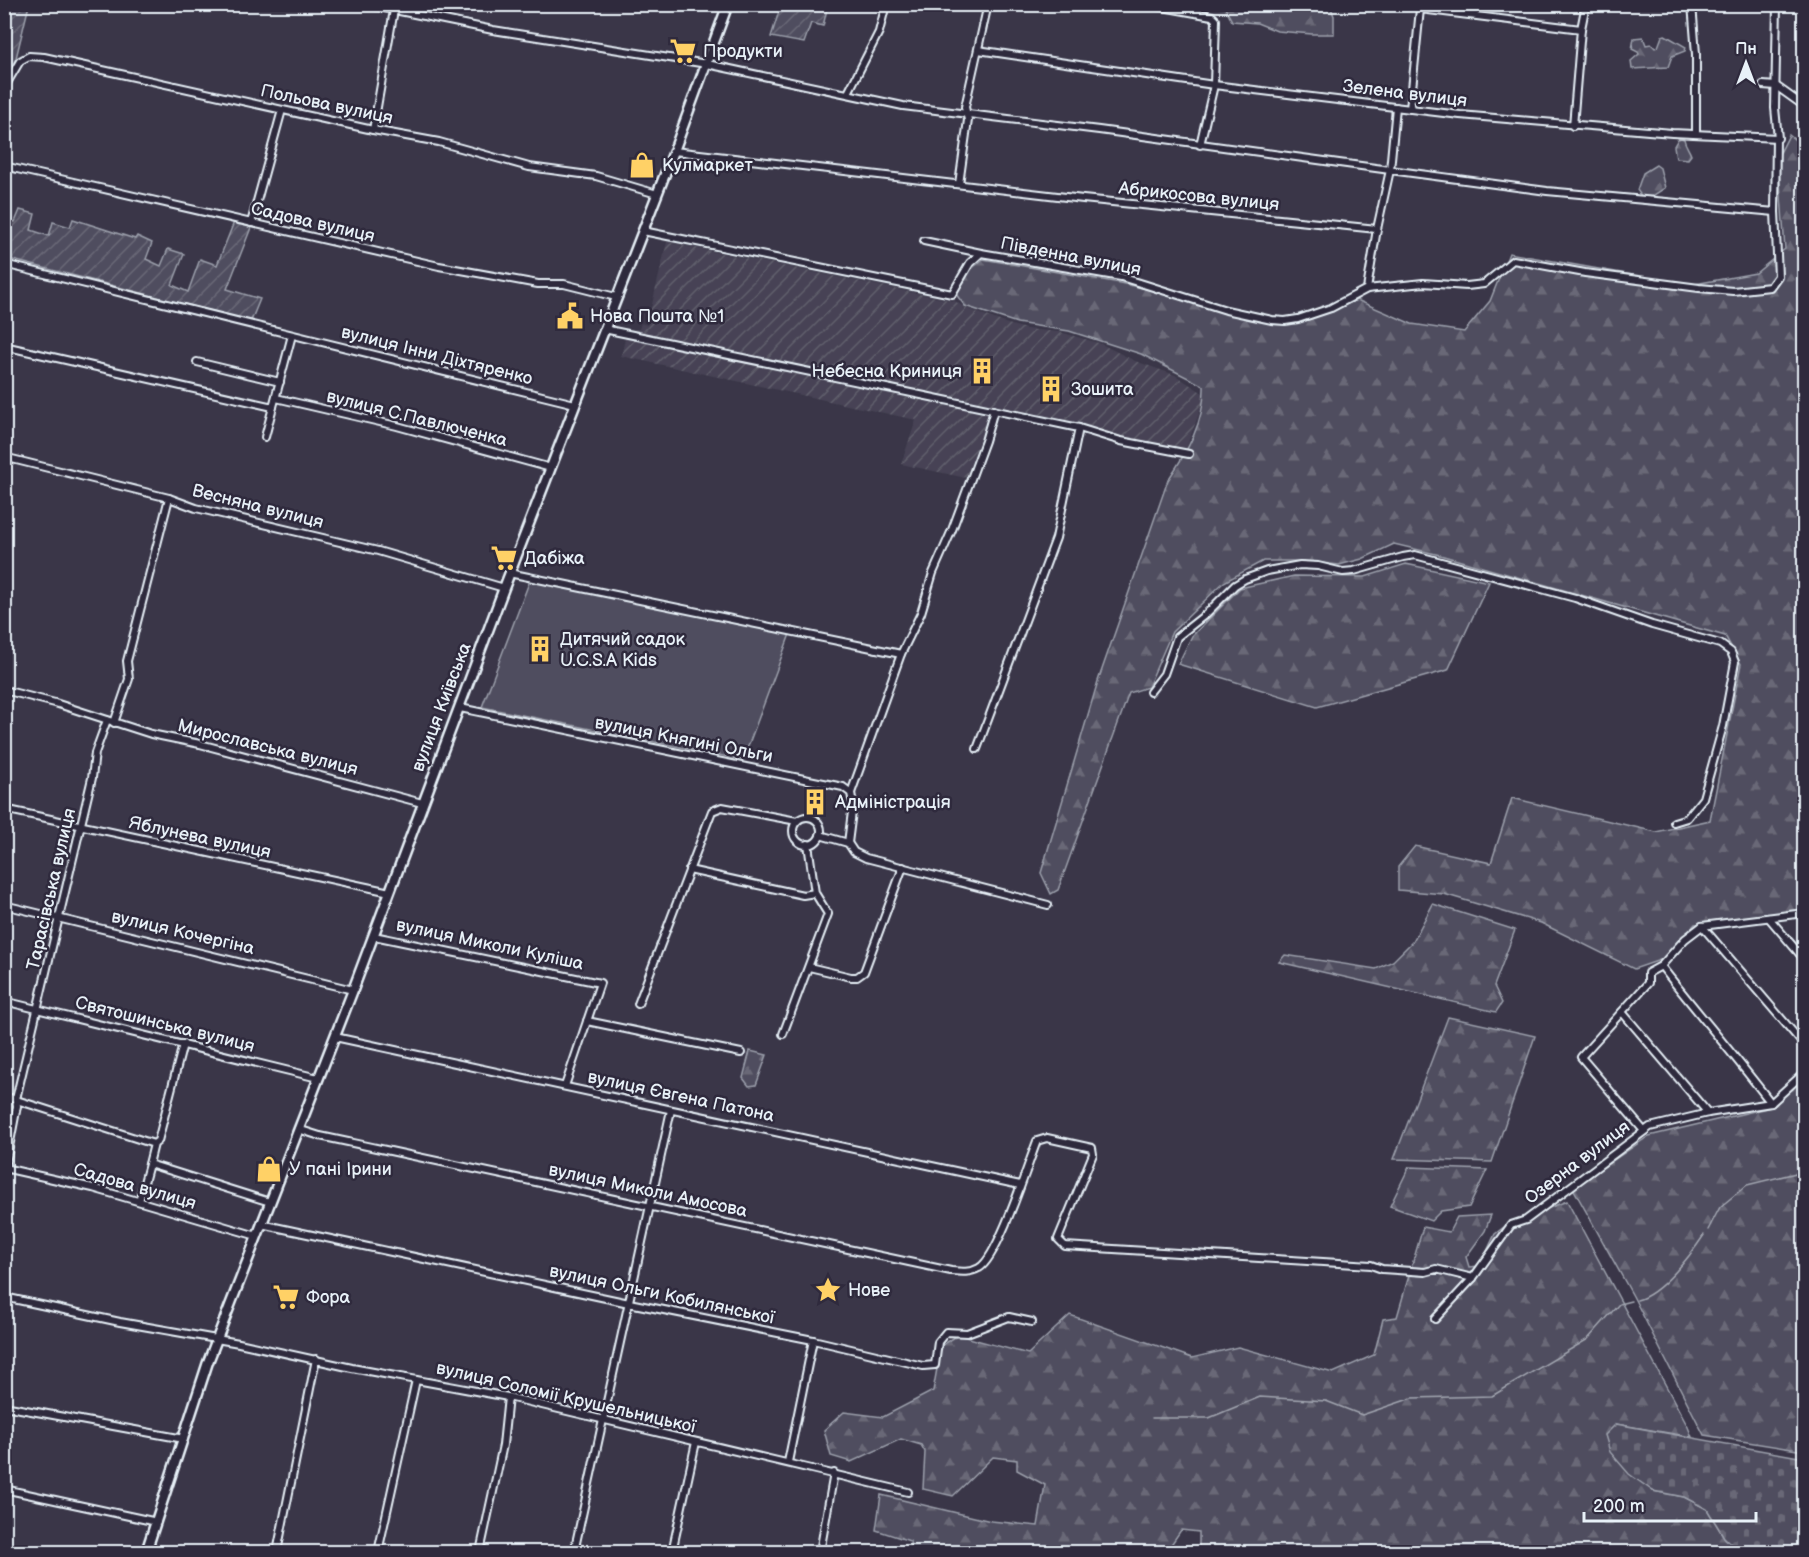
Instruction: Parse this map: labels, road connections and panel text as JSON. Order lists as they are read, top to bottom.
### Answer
{
  "streets": {
    "street": [
      "Зелена вулиця",
      "Польова вулиця",
      "Абрикосова вулиця",
      "Садова вулиця",
      "Південна вулиця",
      "вулиця Інни Діхтяренко",
      "вулиця С.Павлюченка",
      "Весняна вулиця",
      "вулиця Київська",
      "вулиця Княгині Ольги",
      "Мирославська вулиця",
      "Яблунева вулиця",
      "Тарасівська вулиця",
      "вулиця Кочергіна",
      "вулиця Миколи Куліша",
      "Святошинська вулиця",
      "вулиця Євгена Патона",
      "Озерна вулиця",
      "вулиця Миколи Амосова",
      "вулиця Ольги Кобилянської",
      "вулиця Соломії Крушельницької"
    ]
  },
  "crossings": [
    ["Польова вулиця", "вулиця Київська"],
    ["Абрикосова вулиця", "вулиця Київська"],
    ["Садова вулиця", "вулиця Київська"],
    ["Садова вулиця", "Тарасівська вулиця"],
    ["Південна вулиця", "вулиця Київська"],
    ["вулиця Інни Діхтяренко", "вулиця Київська"],
    ["вулиця С.Павлюченка", "вулиця Київська"],
    ["Весняна вулиця", "вулиця Київська"],
    ["вулиця Київська", "вулиця Княгині Ольги"],
    ["вулиця Київська", "Мирославська вулиця"],
    ["вулиця Київська", "Яблунева вулиця"],
    ["вулиця Київська", "вулиця Кочергіна"],
    ["вулиця Київська", "вулиця Миколи Куліша"],
    ["вулиця Київська", "Святошинська вулиця"],
    ["вулиця Київська", "вулиця Євгена Патона"],
    ["вулиця Київська", "вулиця Миколи Амосова"],
    ["вулиця Київська", "вулиця Ольги Кобилянської"],
    ["вулиця Київська", "вулиця Соломії Крушельницької"],
    ["Мирославська вулиця", "Тарасівська вулиця"],
    ["Яблунева вулиця", "Тарасівська вулиця"],
    ["Тарасівська вулиця", "вулиця Кочергіна"],
    ["Тарасівська вулиця", "Святошинська вулиця"],
    ["вулиця Євгена Патона", "вулиця Миколи Амосова"]
  ],
  "places": {
    "supermarket": ["Продукти", "Дабіжа", "Фора"],
    "shop": ["Кулмаркет", "У пані Ірини"],
    "public building": ["Нова Пошта №1"],
    "building": [
      "Небесна Криниця",
      "Зошита",
      "Дитячий садок U.C.S.A Kids",
      "Адміністрація"
    ],
    "place": ["Нове"]
  },
  "scale_bar": "200 m",
  "north": "top"
}
